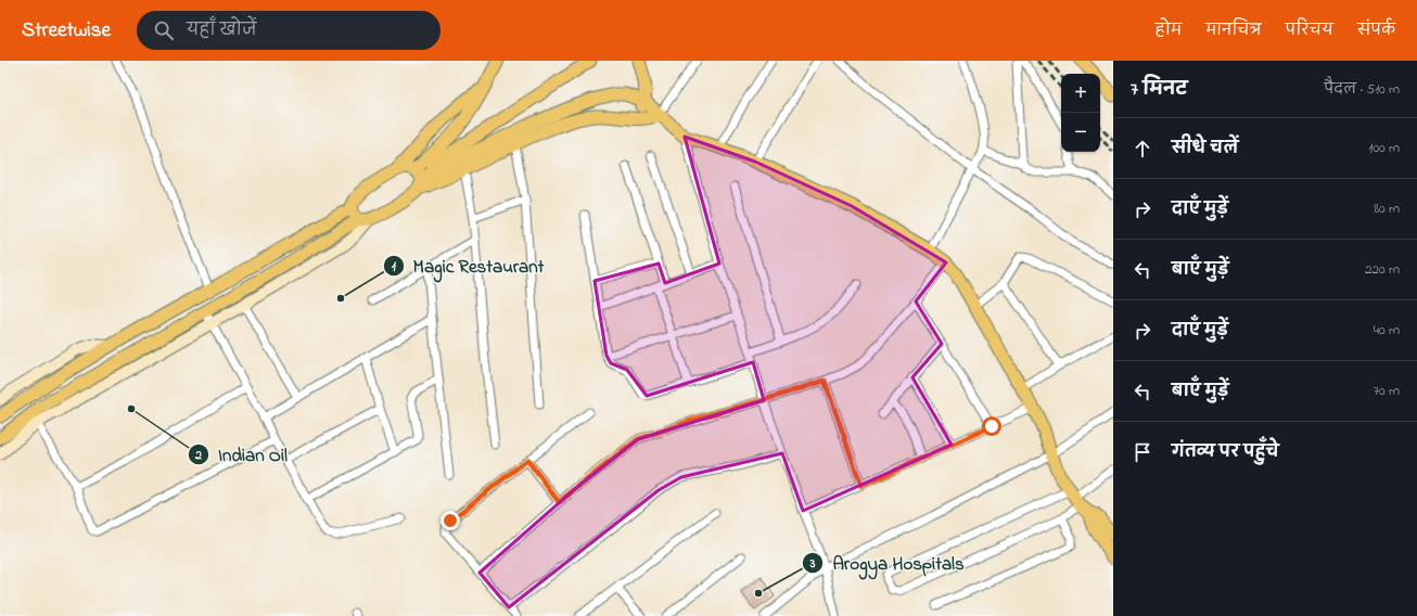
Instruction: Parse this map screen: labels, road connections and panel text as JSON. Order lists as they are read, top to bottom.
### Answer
{
  "places": ["Magic Restaurant", "Indian Oil", "Arogya Hospitals"],
  "page": {
    "header": "Streetwise",
    "search": "यहाँ खोजें",
    "nav": [
      "होम",
      "मानचित्र",
      "परिचय",
      "संपर्क"
    ],
    "heading": ["7 मिनट", "पैदल · 510 m"],
    "map_buttons": ["+", "−"],
    "list": [
      ["सीधे चलें", "100 m"],
      ["दाएँ मुड़ें", "80 m"],
      ["बाएँ मुड़ें", "220 m"],
      ["दाएँ मुड़ें", "40 m"],
      ["बाएँ मुड़ें", "70 m"],
      "गंतव्य पर पहुँचे"
    ]
  }
}
